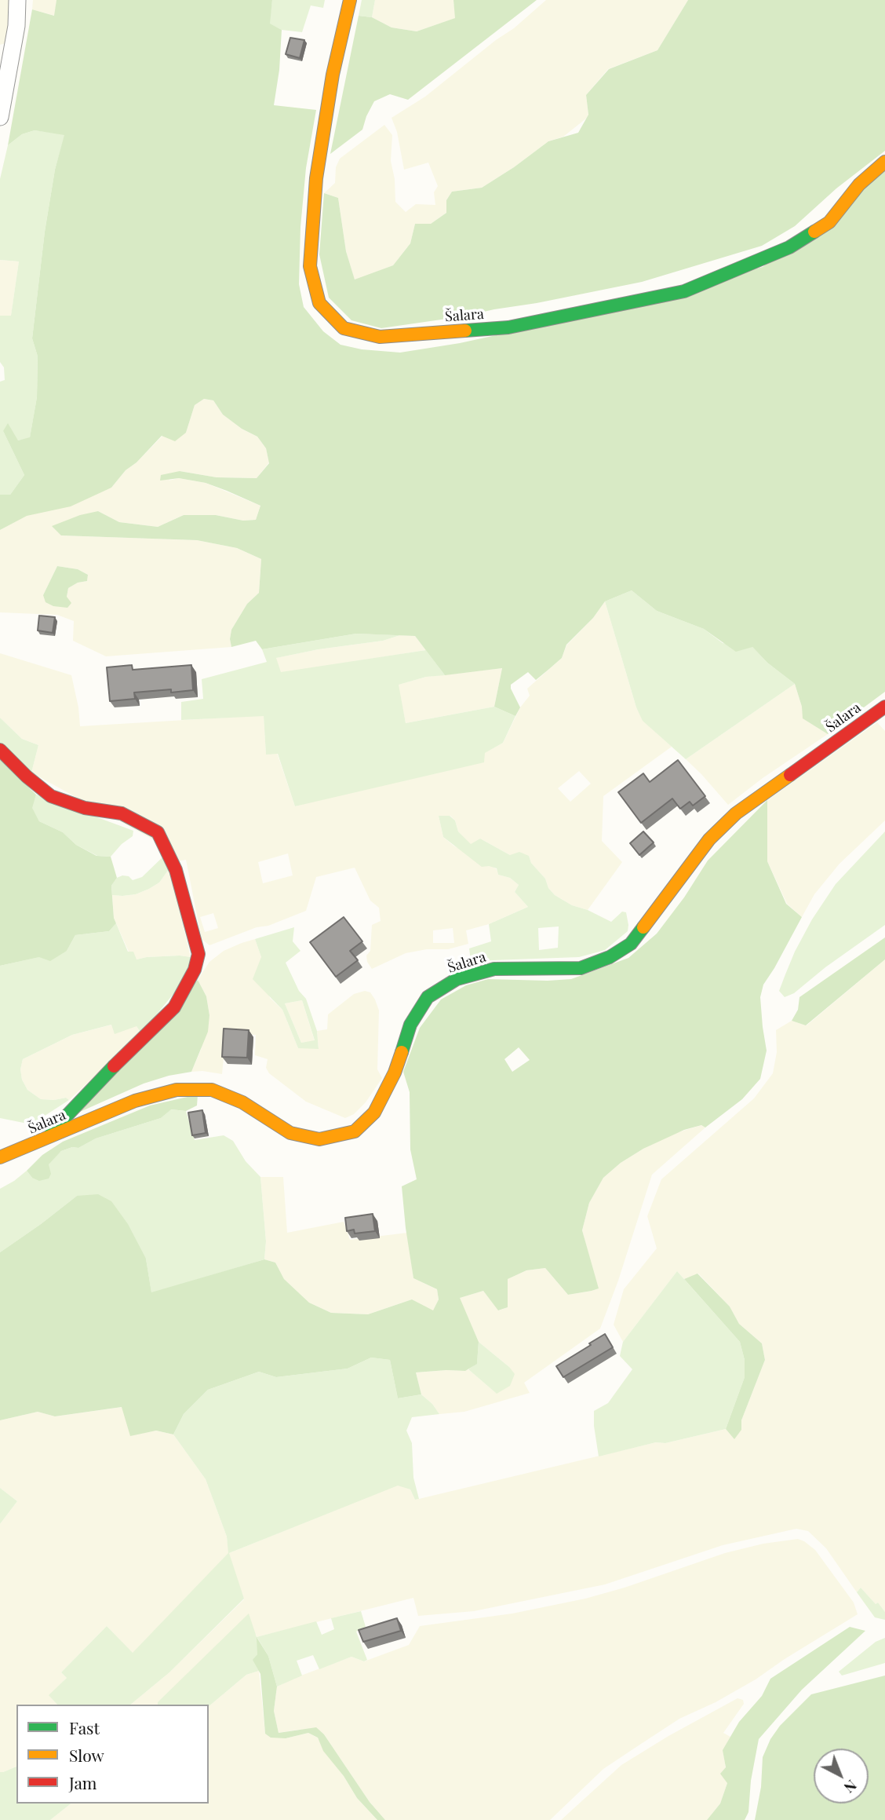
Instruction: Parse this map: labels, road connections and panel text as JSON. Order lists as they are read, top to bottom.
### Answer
{
  "streets": {
    "street": ["Šalara"]
  },
  "legend": ["Fast", "Slow", "Jam"],
  "north": "bottom right"
}
